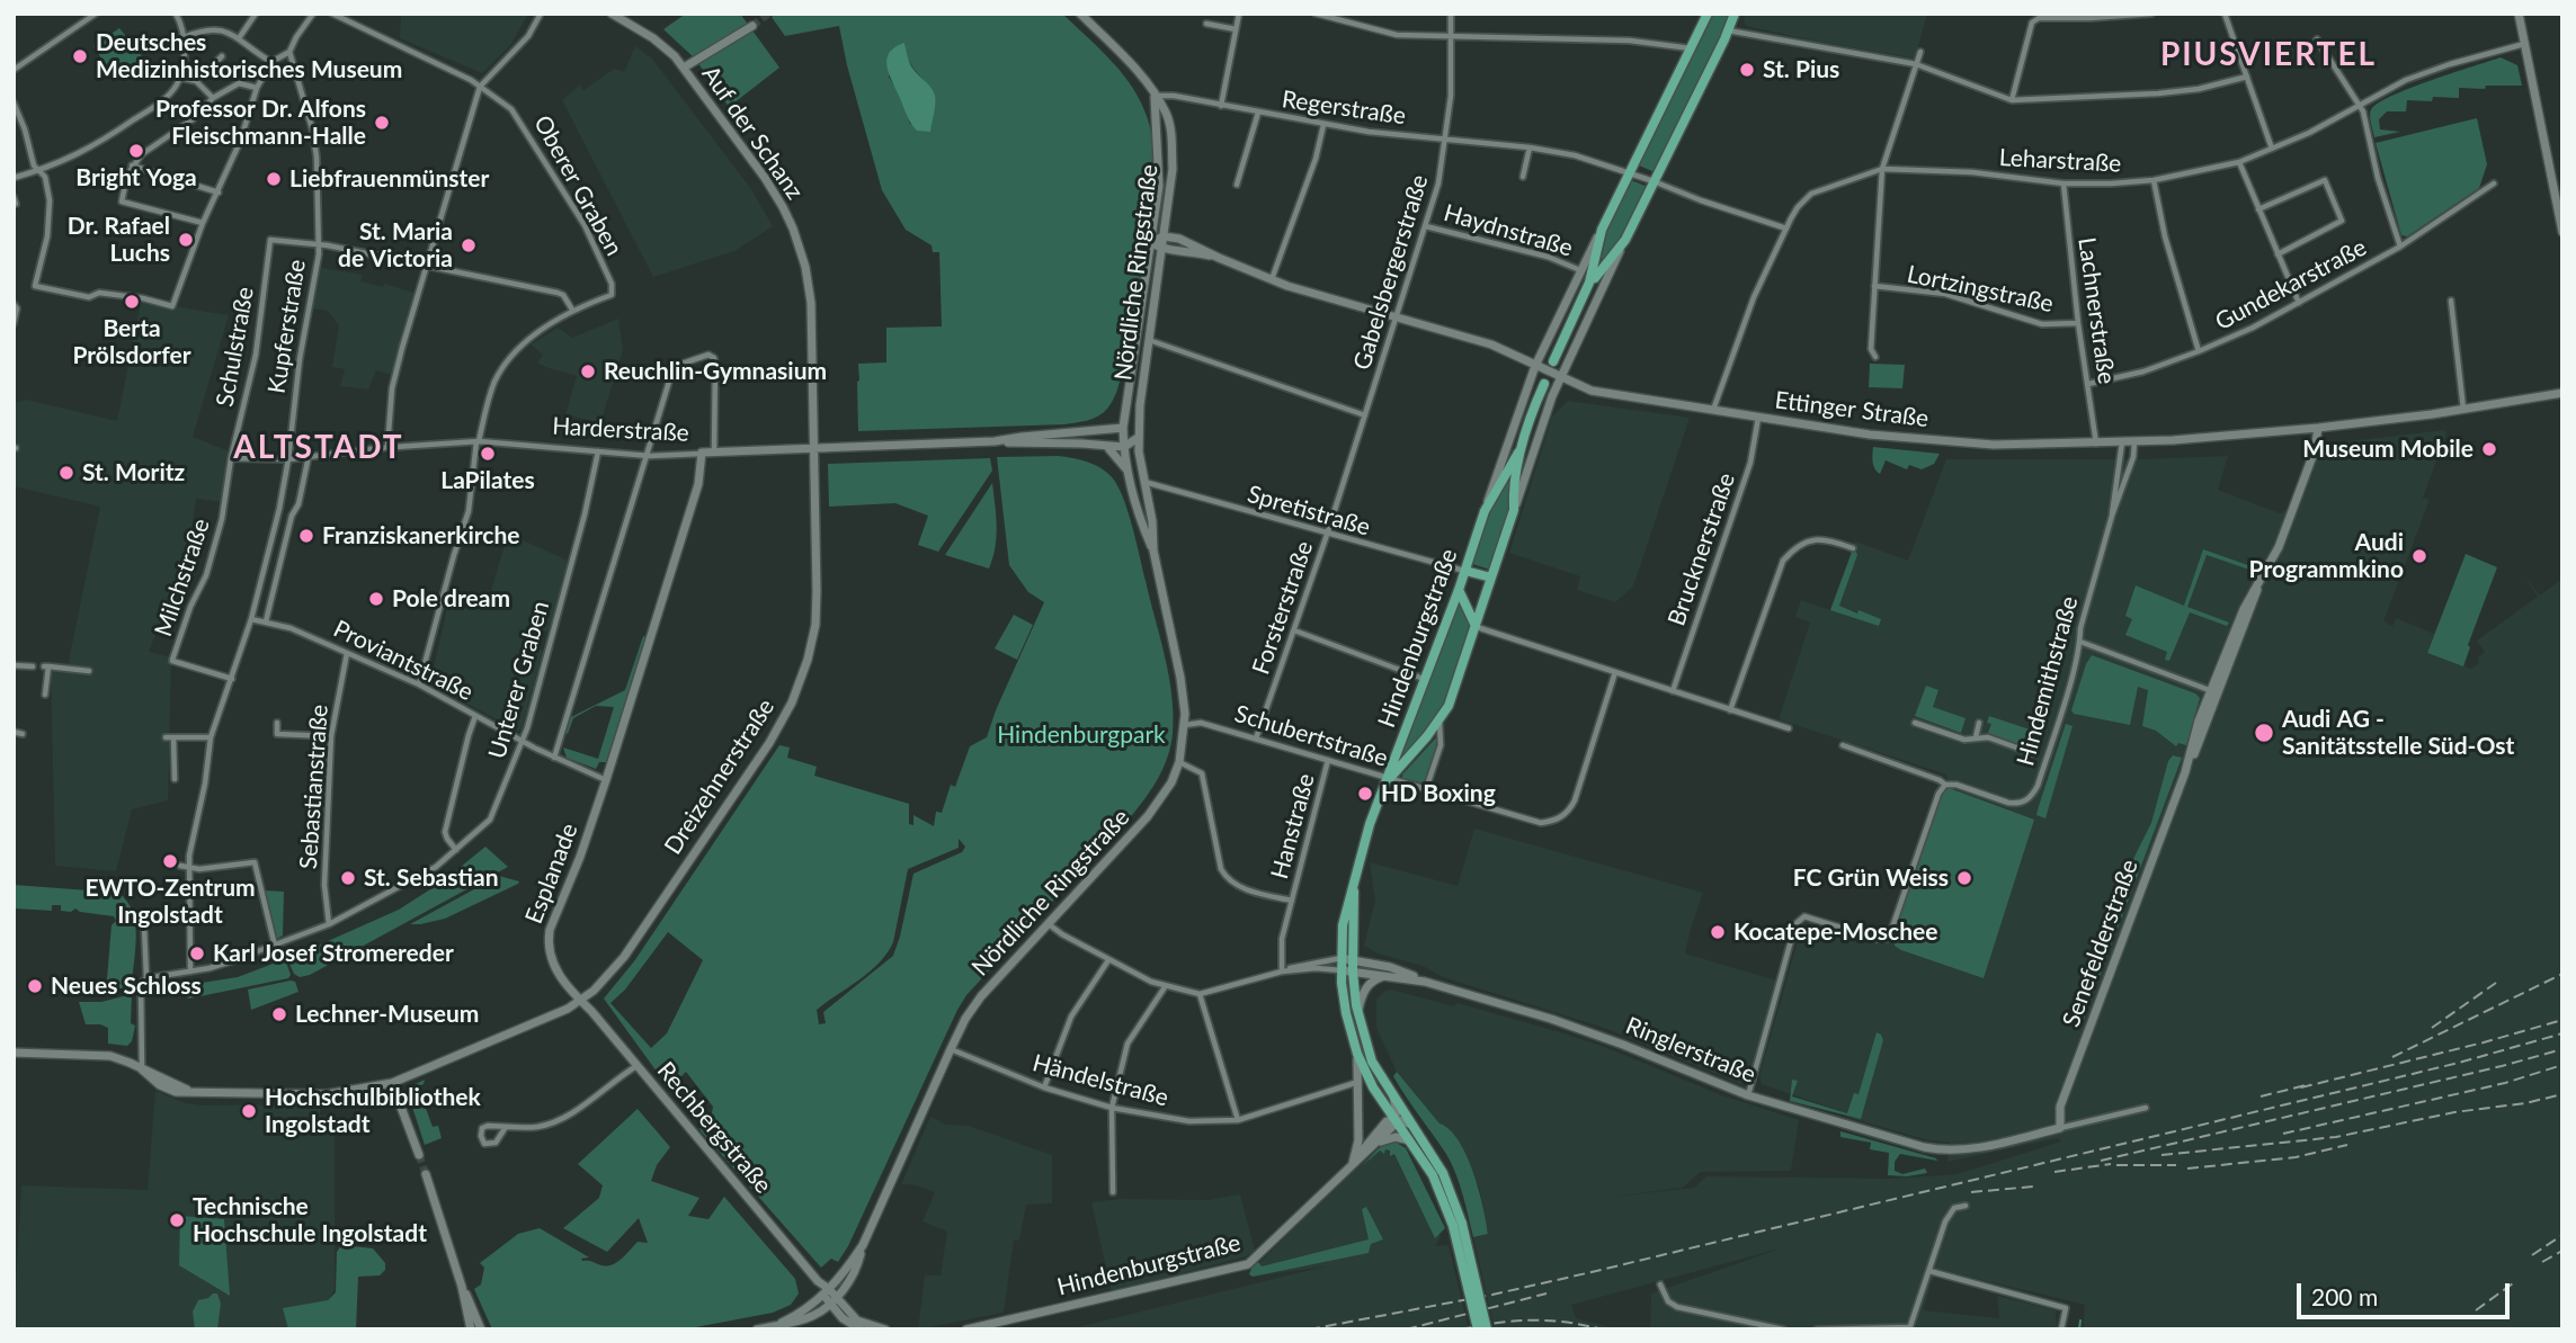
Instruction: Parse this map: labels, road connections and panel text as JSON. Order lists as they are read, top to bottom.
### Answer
{
  "streets": {
    "main road": ["Hindenburgstraße"],
    "street": [
      "Regerstraße",
      "Auf der Schanz",
      "Leharstraße",
      "Oberer Graben",
      "Haydnstraße",
      "Nördliche Ringstraße",
      "Gabelsbergerstraße",
      "Gundekarstraße",
      "Lortzingstraße",
      "Lachnerstraße",
      "Kupferstraße",
      "Schulstraße",
      "Ettinger Straße",
      "Harderstraße",
      "Spretistraße",
      "Brucknerstraße",
      "Milchstraße",
      "Forsterstraße",
      "Proviantstraße",
      "Unterer Graben",
      "Hindemithstraße",
      "Schubertstraße",
      "Dreizehnerstraße",
      "Sebastianstraße",
      "Hanstraße",
      "Esplanade",
      "Senefelderstraße",
      "Ringlerstraße",
      "Händelstraße",
      "Rechbergstraße"
    ]
  },
  "crossings": [
    ["Regerstraße", "Leharstraße"],
    ["Regerstraße", "Nördliche Ringstraße"],
    ["Regerstraße", "Gabelsbergerstraße"],
    ["Auf der Schanz", "Harderstraße"],
    ["Auf der Schanz", "Dreizehnerstraße"],
    ["Leharstraße", "Lachnerstraße"],
    ["Leharstraße", "Ettinger Straße"],
    ["Haydnstraße", "Gabelsbergerstraße"],
    ["Haydnstraße", "Hindenburgstraße"],
    ["Nördliche Ringstraße", "Ettinger Straße"],
    ["Nördliche Ringstraße", "Harderstraße"],
    ["Nördliche Ringstraße", "Spretistraße"],
    ["Nördliche Ringstraße", "Schubertstraße"],
    ["Nördliche Ringstraße", "Hanstraße"],
    ["Nördliche Ringstraße", "Ringlerstraße"],
    ["Nördliche Ringstraße", "Händelstraße"],
    ["Nördliche Ringstraße", "Rechbergstraße"],
    ["Gabelsbergerstraße", "Ettinger Straße"],
    ["Gabelsbergerstraße", "Spretistraße"],
    ["Gabelsbergerstraße", "Forsterstraße"],
    ["Gundekarstraße", "Lachnerstraße"],
    ["Lortzingstraße", "Lachnerstraße"],
    ["Lachnerstraße", "Ettinger Straße"],
    ["Kupferstraße", "Schulstraße"],
    ["Kupferstraße", "Harderstraße"],
    ["Kupferstraße", "Milchstraße"],
    ["Kupferstraße", "Proviantstraße"],
    ["Kupferstraße", "Unterer Graben"],
    ["Schulstraße", "Harderstraße"],
    ["Schulstraße", "Milchstraße"],
    ["Ettinger Straße", "Brucknerstraße"],
    ["Ettinger Straße", "Hindenburgstraße"],
    ["Ettinger Straße", "Hindemithstraße"],
    ["Ettinger Straße", "Senefelderstraße"],
    ["Harderstraße", "Milchstraße"],
    ["Harderstraße", "Unterer Graben"],
    ["Harderstraße", "Dreizehnerstraße"],
    ["Harderstraße", "Esplanade"],
    ["Spretistraße", "Forsterstraße"],
    ["Spretistraße", "Hindenburgstraße"],
    ["Forsterstraße", "Schubertstraße"],
    ["Hindenburgstraße", "Schubertstraße"],
    ["Hindenburgstraße", "Ringlerstraße"],
    ["Hindenburgstraße", "Händelstraße"],
    ["Proviantstraße", "Unterer Graben"],
    ["Proviantstraße", "Sebastianstraße"],
    ["Proviantstraße", "Esplanade"],
    ["Unterer Graben", "Sebastianstraße"],
    ["Schubertstraße", "Hanstraße"],
    ["Dreizehnerstraße", "Esplanade"],
    ["Dreizehnerstraße", "Rechbergstraße"],
    ["Hanstraße", "Ringlerstraße"],
    ["Esplanade", "Rechbergstraße"],
    ["Senefelderstraße", "Ringlerstraße"]
  ],
  "districts": ["PIUSVIERTEL", "ALTSTADT"],
  "parks": ["Hindenburgpark"],
  "places": [
    "Deutsches Medizinhistorisches Museum",
    "St. Pius",
    "Professor Dr. Alfons Fleischmann-Halle",
    "Bright Yoga",
    "Liebfrauenmünster",
    "Dr. Rafael Luchs",
    "St. Maria de Victoria",
    "Berta Prölsdorfer",
    "Reuchlin-Gymnasium",
    "Museum Mobile",
    "LaPilates",
    "St. Moritz",
    "Franziskanerkirche",
    "Audi Programmkino",
    "Pole dream",
    "Audi AG - Sanitätsstelle Süd-Ost",
    "HD Boxing",
    "EWTO-Zentrum Ingolstadt",
    "St. Sebastian",
    "FC Grün Weiss",
    "Kocatepe-Moschee",
    "Karl Josef Stromereder",
    "Neues Schloss",
    "Lechner-Museum",
    "Hochschulbibliothek Ingolstadt",
    "Technische Hochschule Ingolstadt"
  ],
  "scale_bar": "200 m"
}
